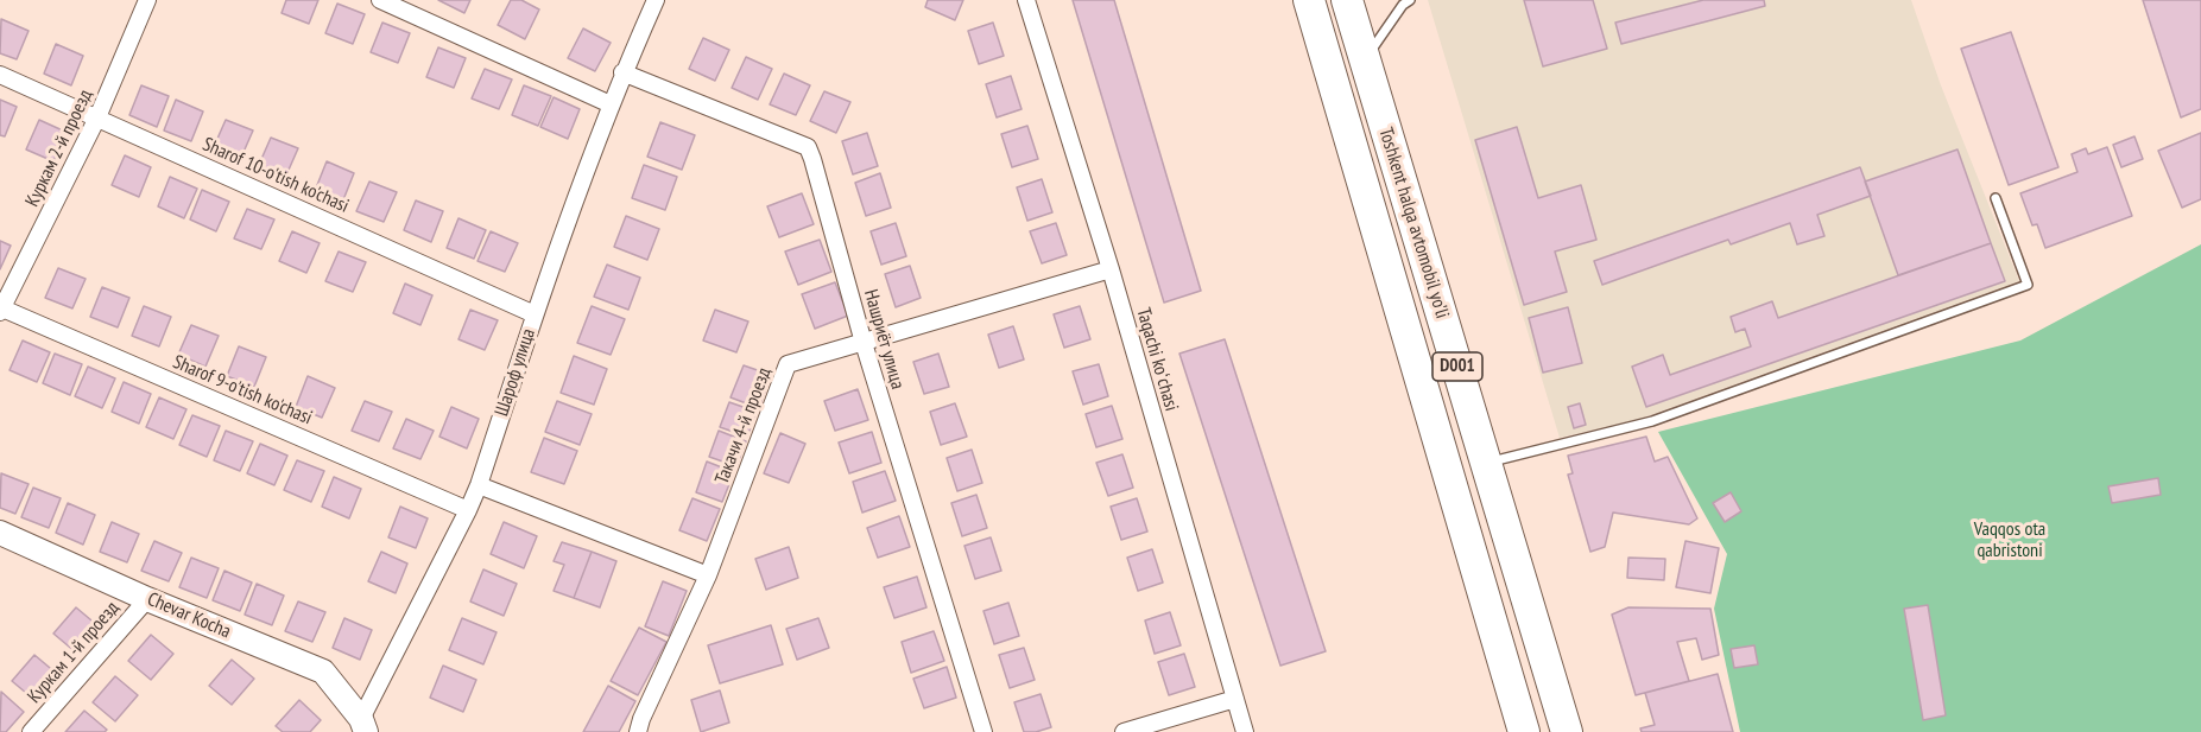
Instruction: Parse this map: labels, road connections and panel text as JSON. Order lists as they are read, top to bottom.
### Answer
{
  "streets": {
    "highway": ["Toshkent halqa avtomobil yo'li", "D001"],
    "street": [
      "Куркам 2-й проезд",
      "Sharof 10-o'tish ko'chasi",
      "Нашриёт улица",
      "Taqachi koʻchasi",
      "Шароф улица",
      "Sharof 9-o'tish ko'chasi",
      "Такачи 4-й проезд",
      "Chevar Kocha",
      "Куркам 1-й проезд"
    ]
  },
  "crossings": [
    ["Куркам 2-й проезд", "Sharof 10-o'tish ko'chasi"],
    ["Куркам 2-й проезд", "Sharof 9-o'tish ko'chasi"],
    ["Sharof 10-o'tish ko'chasi", "Шароф улица"],
    ["Нашриёт улица", "Шароф улица"],
    ["Нашриёт улица", "Такачи 4-й проезд"],
    ["Taqachi koʻchasi", "Такачи 4-й проезд"],
    ["Шароф улица", "Sharof 9-o'tish ko'chasi"],
    ["Шароф улица", "Chevar Kocha"],
    ["Chevar Kocha", "Куркам 1-й проезд"]
  ],
  "parks": ["Vaqqos ota qabristoni"]
}
